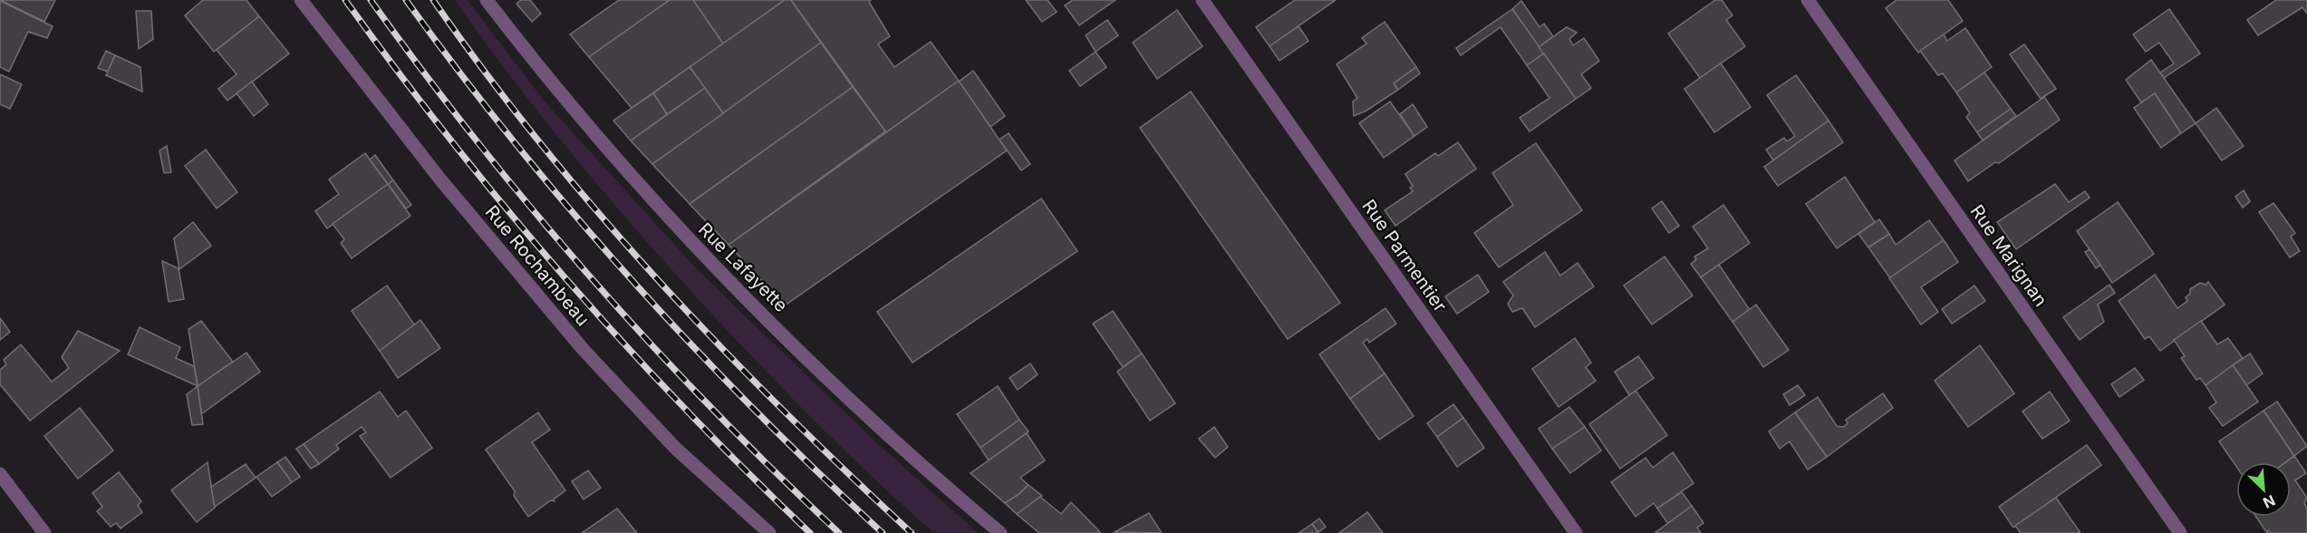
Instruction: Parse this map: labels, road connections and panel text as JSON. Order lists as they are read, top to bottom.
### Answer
{
  "streets": {
    "street": [
      "Rue Parmentier",
      "Rue Marignan",
      "Rue Rochambeau",
      "Rue Lafayette"
    ]
  },
  "north": "bottom right"
}
